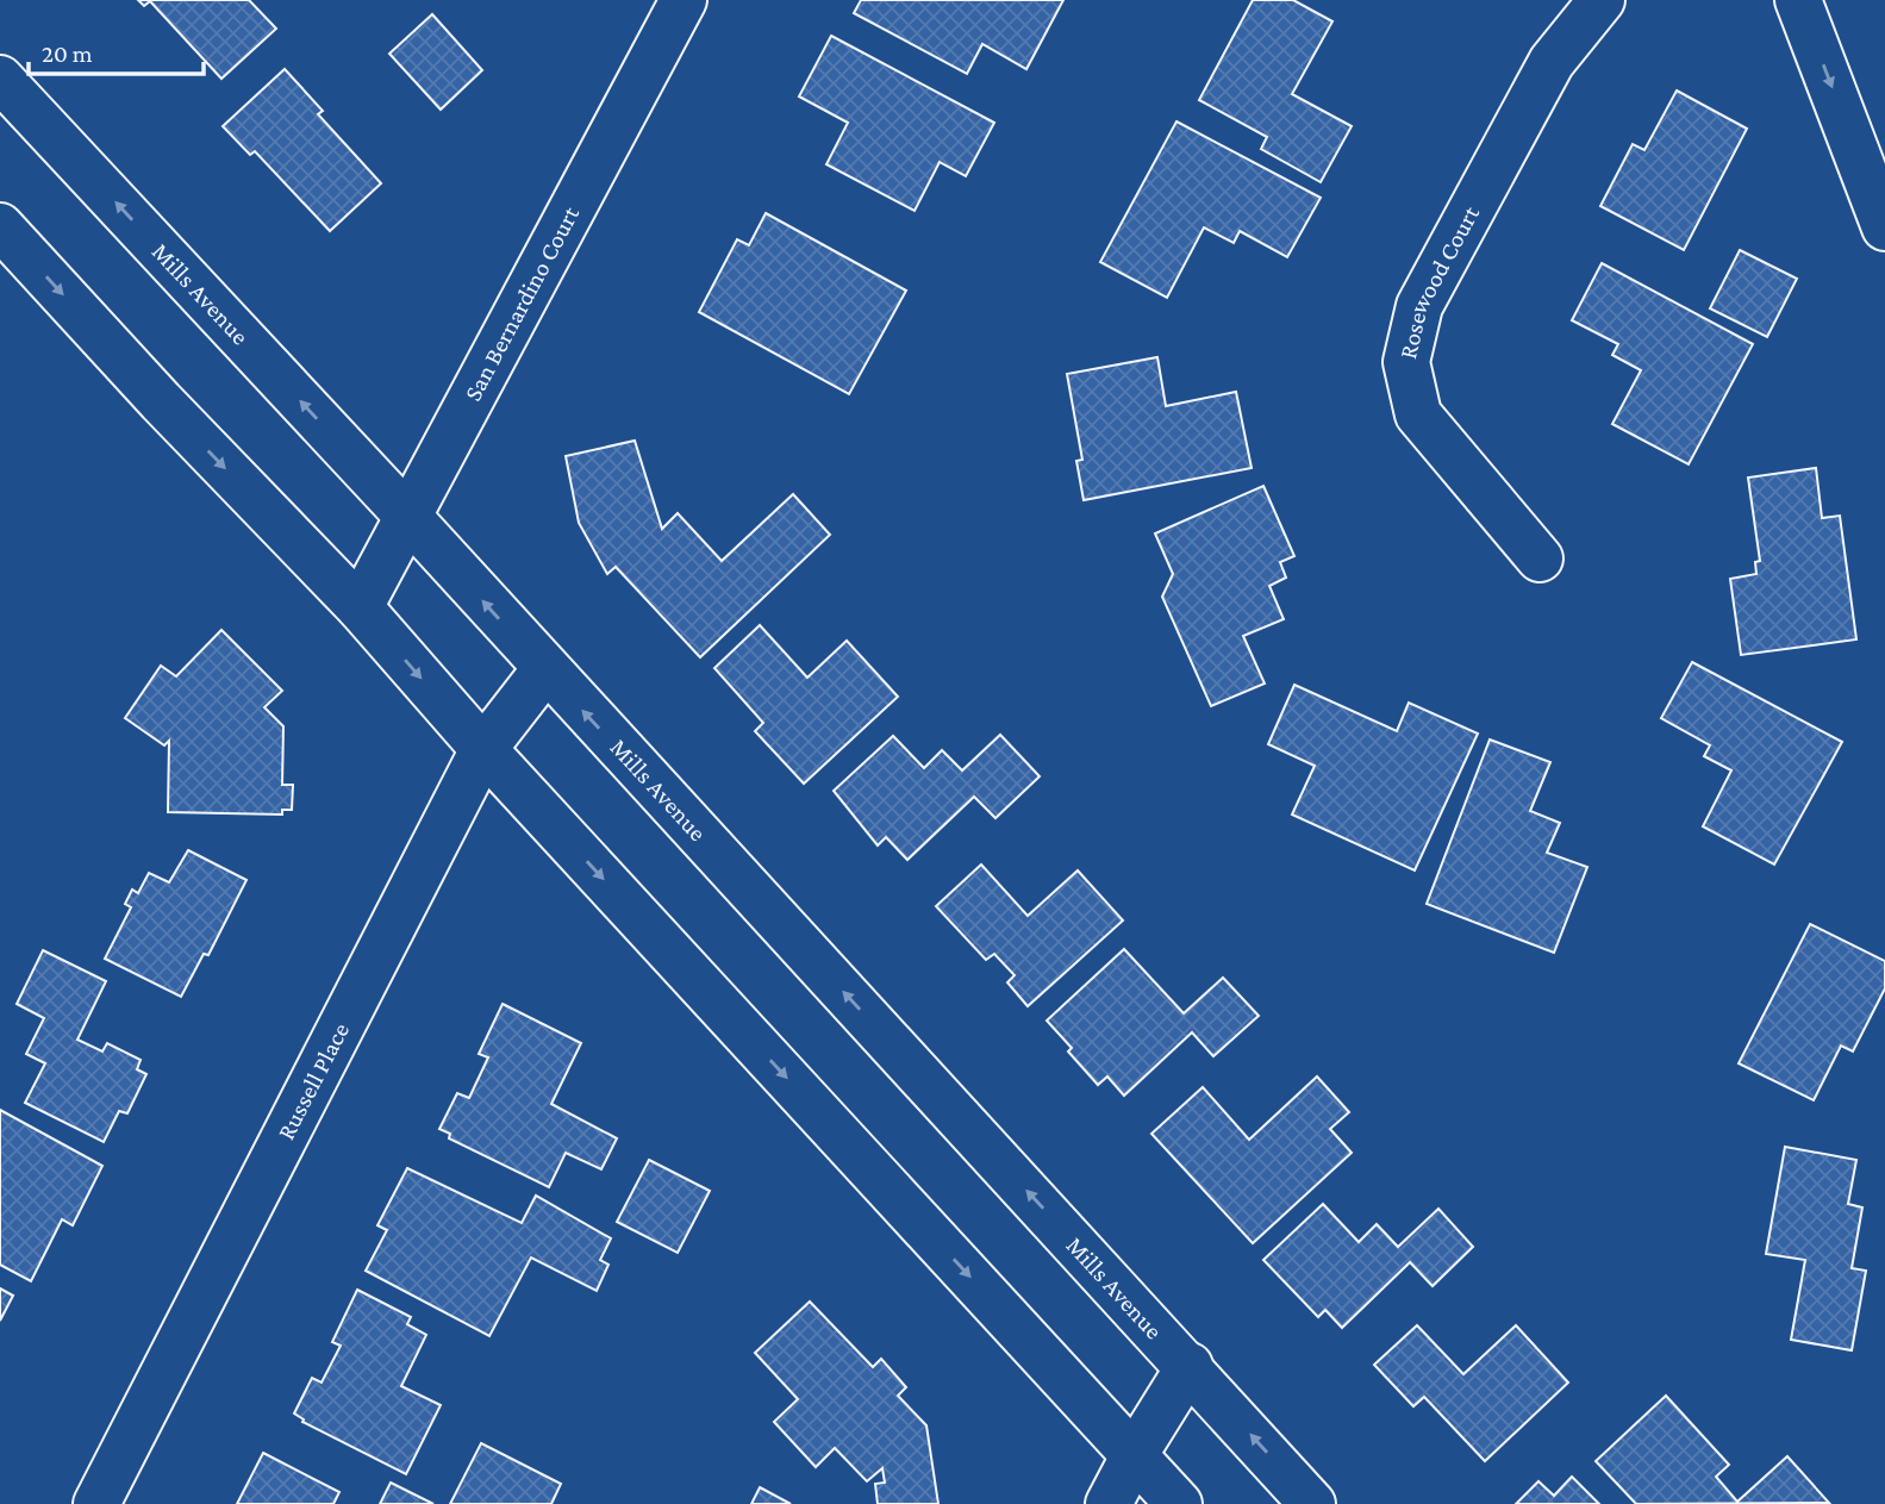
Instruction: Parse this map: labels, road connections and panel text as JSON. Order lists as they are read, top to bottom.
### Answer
{
  "streets": {
    "main road": [
      "Rosewood Court",
      "Mills Avenue",
      "San Bernardino Court",
      "Russell Place"
    ]
  },
  "crossings": [
    ["Mills Avenue", "San Bernardino Court"],
    ["Mills Avenue", "Russell Place"]
  ],
  "scale_bar": "20 m"
}
